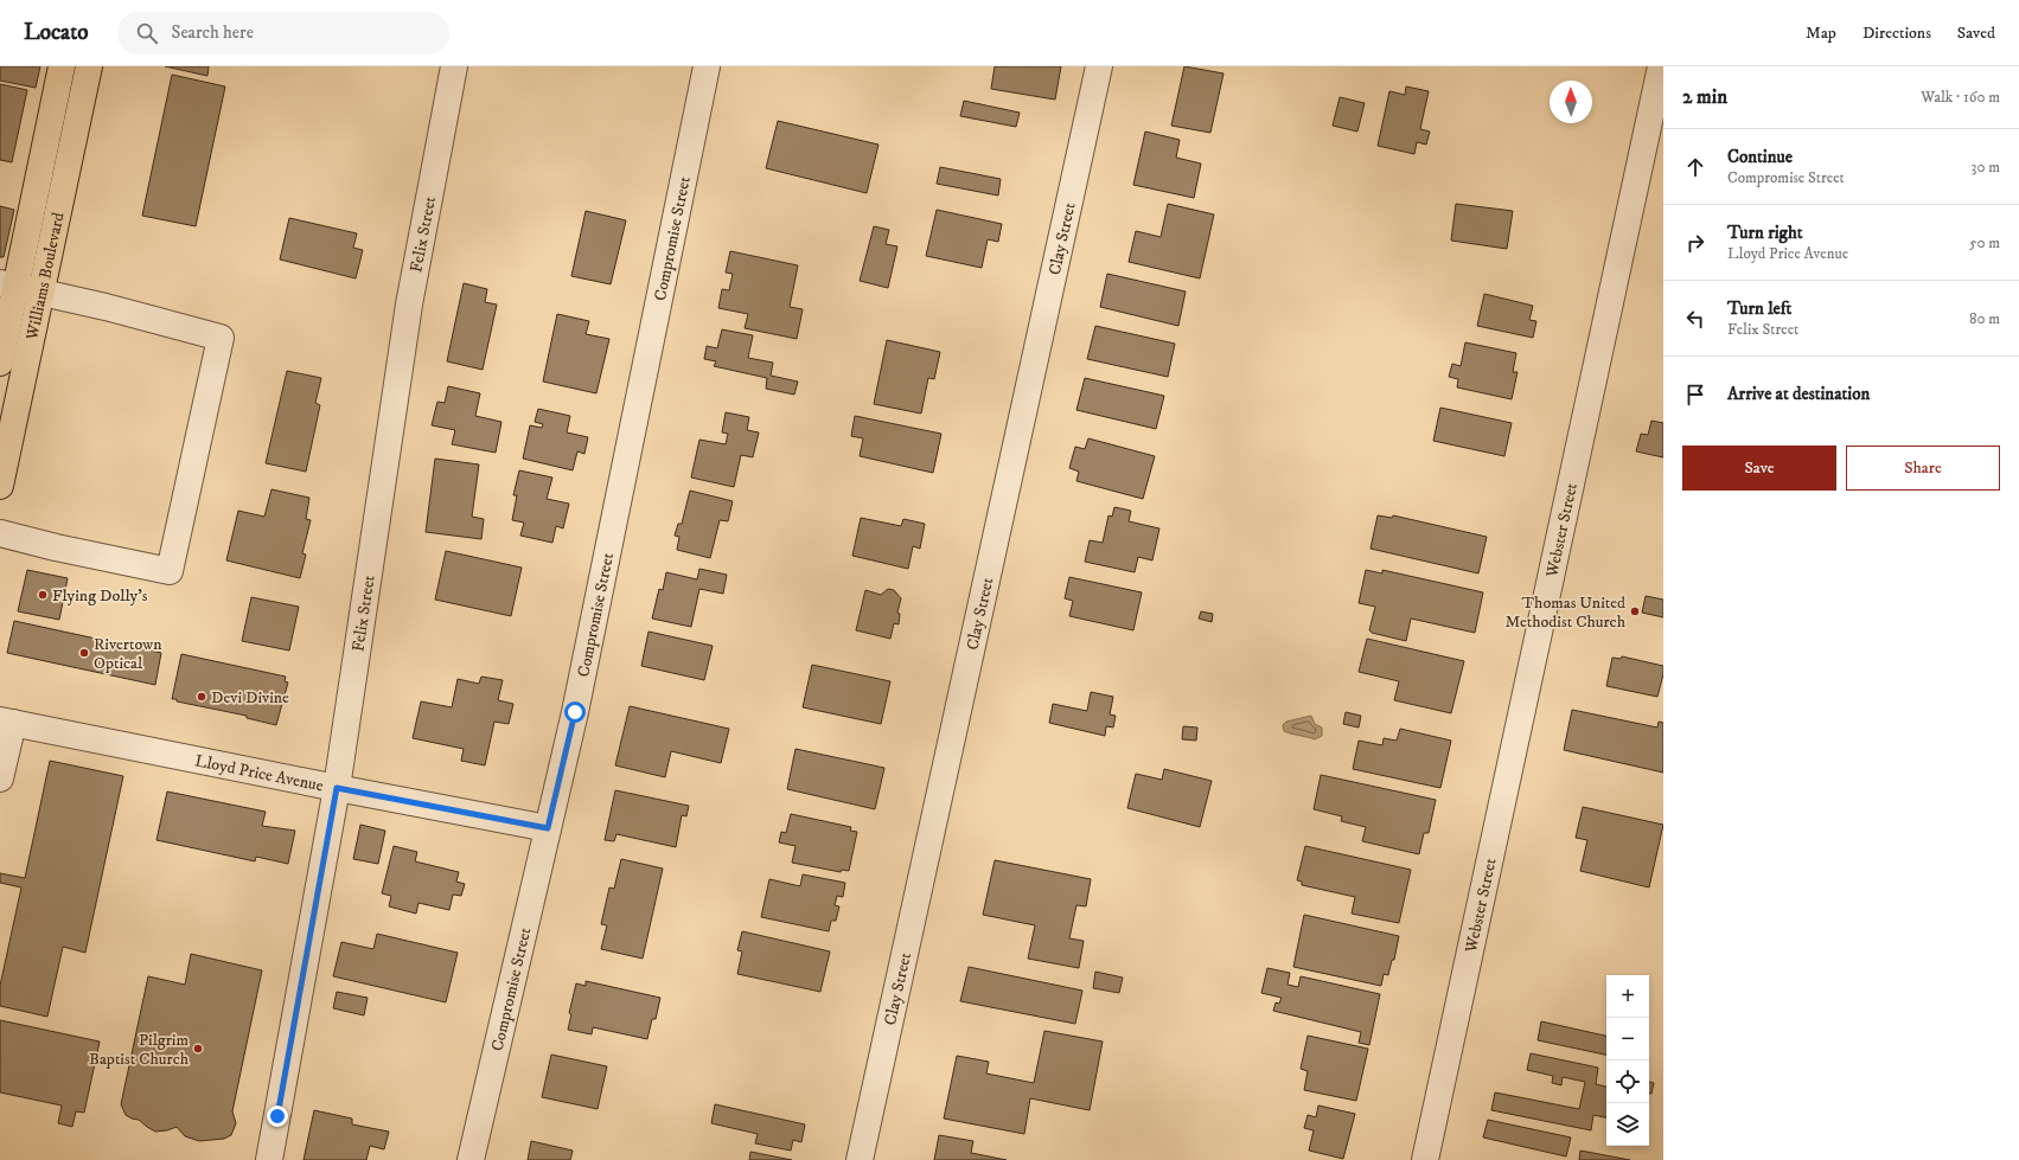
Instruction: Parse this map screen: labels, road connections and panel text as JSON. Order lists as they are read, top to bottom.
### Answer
{
  "streets": {
    "main road": ["Williams Boulevard"],
    "street": [
      "Felix Street",
      "Compromise Street",
      "Clay Street",
      "Webster Street",
      "Lloyd Price Avenue"
    ]
  },
  "crossings": [
    ["Felix Street", "Lloyd Price Avenue"],
    ["Compromise Street", "Lloyd Price Avenue"]
  ],
  "places": [
    "Flying Dolly's",
    "Thomas United Methodist Church",
    "Rivertown Optical",
    "Devi Divine",
    "Pilgrim Baptist Church"
  ],
  "north": "top",
  "page": {
    "header": "Locato",
    "search": "Search here",
    "nav": ["Map", "Directions", "Saved"],
    "heading": ["2 min", "Walk · 160 m"],
    "list": [
      ["Continue", "Compromise Street", "30 m"],
      ["Turn right", "Lloyd Price Avenue", "50 m"],
      ["Turn left", "Felix Street", "80 m"],
      "Arrive at destination"
    ],
    "buttons": ["Save", "Share"],
    "map_buttons": ["+", "−"]
  }
}
